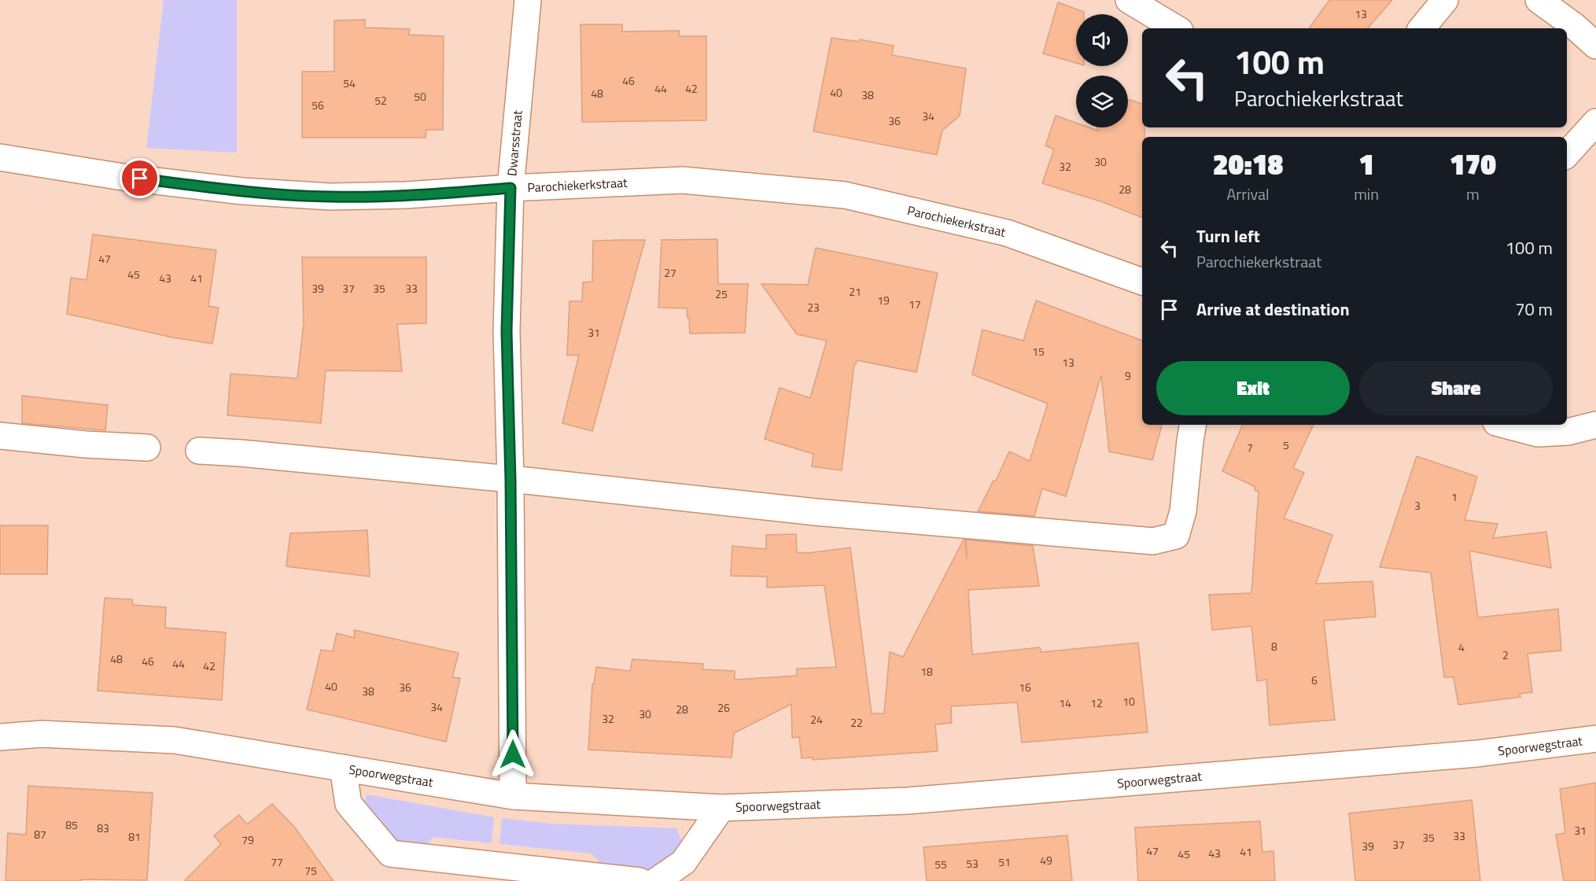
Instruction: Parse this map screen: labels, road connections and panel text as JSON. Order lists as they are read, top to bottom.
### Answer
{
  "streets": {
    "street": ["Dwarsstraat", "Parochiekerkstraat", "Spoorwegstraat"]
  },
  "crossings": [
    ["Dwarsstraat", "Parochiekerkstraat"],
    ["Dwarsstraat", "Spoorwegstraat"]
  ],
  "house_numbers": [
    "13",
    "46",
    "54",
    "44",
    "42",
    "40",
    "48",
    "38",
    "50",
    "52",
    "56",
    "34",
    "36",
    "30",
    "32",
    "28",
    "47",
    "27",
    "45",
    "43",
    "41",
    "39",
    "37",
    "35",
    "33",
    "21",
    "25",
    "19",
    "17",
    "23",
    "31",
    "15",
    "13",
    "9",
    "5",
    "7",
    "1",
    "3",
    "8",
    "4",
    "2",
    "48",
    "46",
    "44",
    "42",
    "18",
    "6",
    "40",
    "36",
    "16",
    "38",
    "10",
    "14",
    "12",
    "34",
    "26",
    "28",
    "30",
    "32",
    "24",
    "22",
    "85",
    "83",
    "31",
    "87",
    "33",
    "81",
    "35",
    "79",
    "37",
    "39",
    "47",
    "41",
    "43",
    "45",
    "49",
    "77",
    "51",
    "53",
    "55",
    "75"
  ],
  "page": {
    "turn": ["100 m", "Parochiekerkstraat"],
    "eta": [
      "20:18",
      "Arrival",
      "1",
      "min",
      "170",
      "m"
    ],
    "list": [
      {
        "name": "Turn left",
        "note": "Parochiekerkstraat",
        "value": "100 m"
      },
      {
        "name": "Arrive at destination",
        "value": "70 m"
      }
    ],
    "buttons": ["Exit", "Share"]
  }
}
